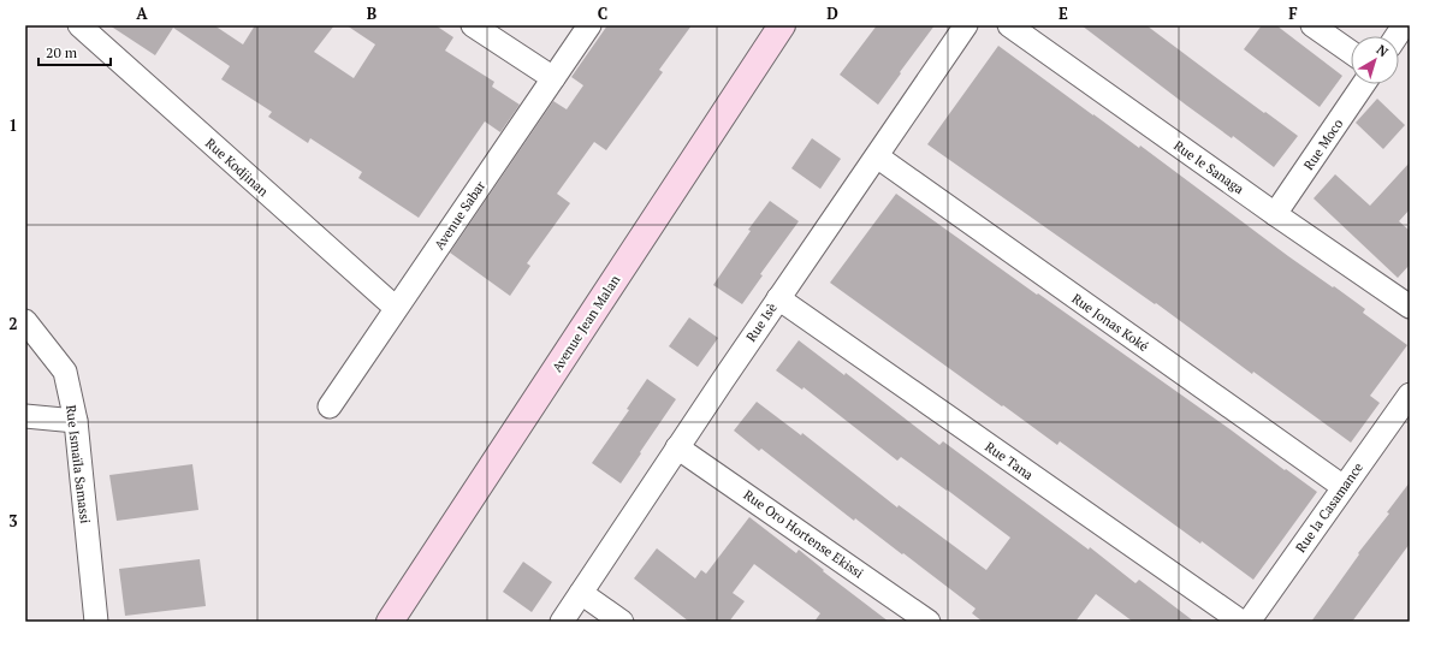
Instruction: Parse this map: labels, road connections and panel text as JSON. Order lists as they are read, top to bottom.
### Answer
{
  "streets": {
    "main road": ["Avenue Jean Malan"],
    "street": [
      "Rue Moco",
      "Rue Kodjinan",
      "Rue le Sanaga",
      "Avenue Sabar",
      "Rue Isè",
      "Rue Jonas Koké",
      "Rue Tana",
      "Rue Ismaïla Samassi",
      "Rue la Casamance",
      "Rue Oro Hortense Ekissi"
    ]
  },
  "crossings": [
    ["Rue Moco", "Rue le Sanaga"],
    ["Rue Kodjinan", "Avenue Sabar"],
    ["Rue Isè", "Rue Jonas Koké"],
    ["Rue Isè", "Rue Tana"],
    ["Rue Isè", "Rue Oro Hortense Ekissi"],
    ["Rue Jonas Koké", "Rue la Casamance"]
  ],
  "scale_bar": "20 m",
  "north": "top right",
  "grid": {
    "columns": [
      "A",
      "B",
      "C",
      "D",
      "E",
      "F"
    ],
    "rows": ["1", "2", "3"]
  }
}
